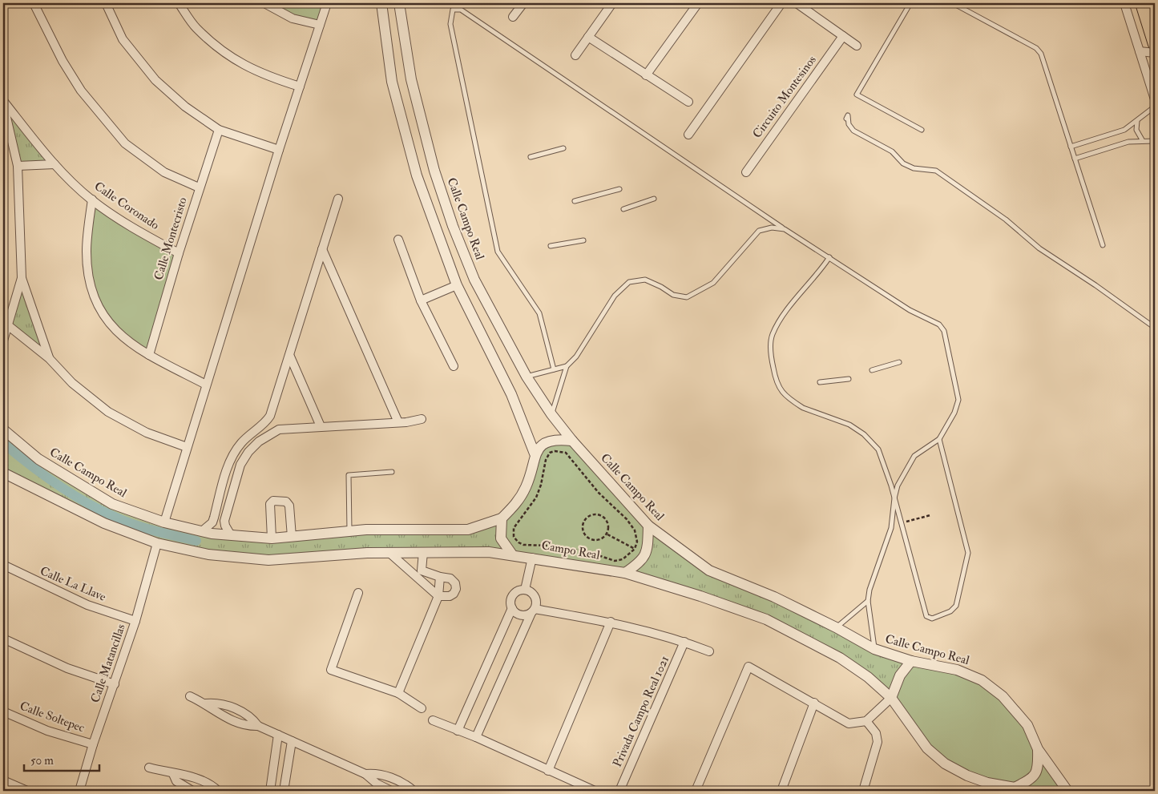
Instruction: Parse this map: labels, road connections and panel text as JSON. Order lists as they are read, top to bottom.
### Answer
{
  "streets": {
    "street": [
      "Circuito Montesinos",
      "Calle Coronado",
      "Calle Campo Real",
      "Calle Montecristo",
      "Campo Real",
      "Calle La Llave",
      "Calle Matancillas",
      "Privada Campo Real 1021",
      "Calle Soltepec"
    ]
  },
  "crossings": [
    ["Calle Coronado", "Calle Montecristo"],
    ["Calle La Llave", "Calle Matancillas"],
    ["Calle Matancillas", "Calle Soltepec"]
  ],
  "scale_bar": "50 m"
}
